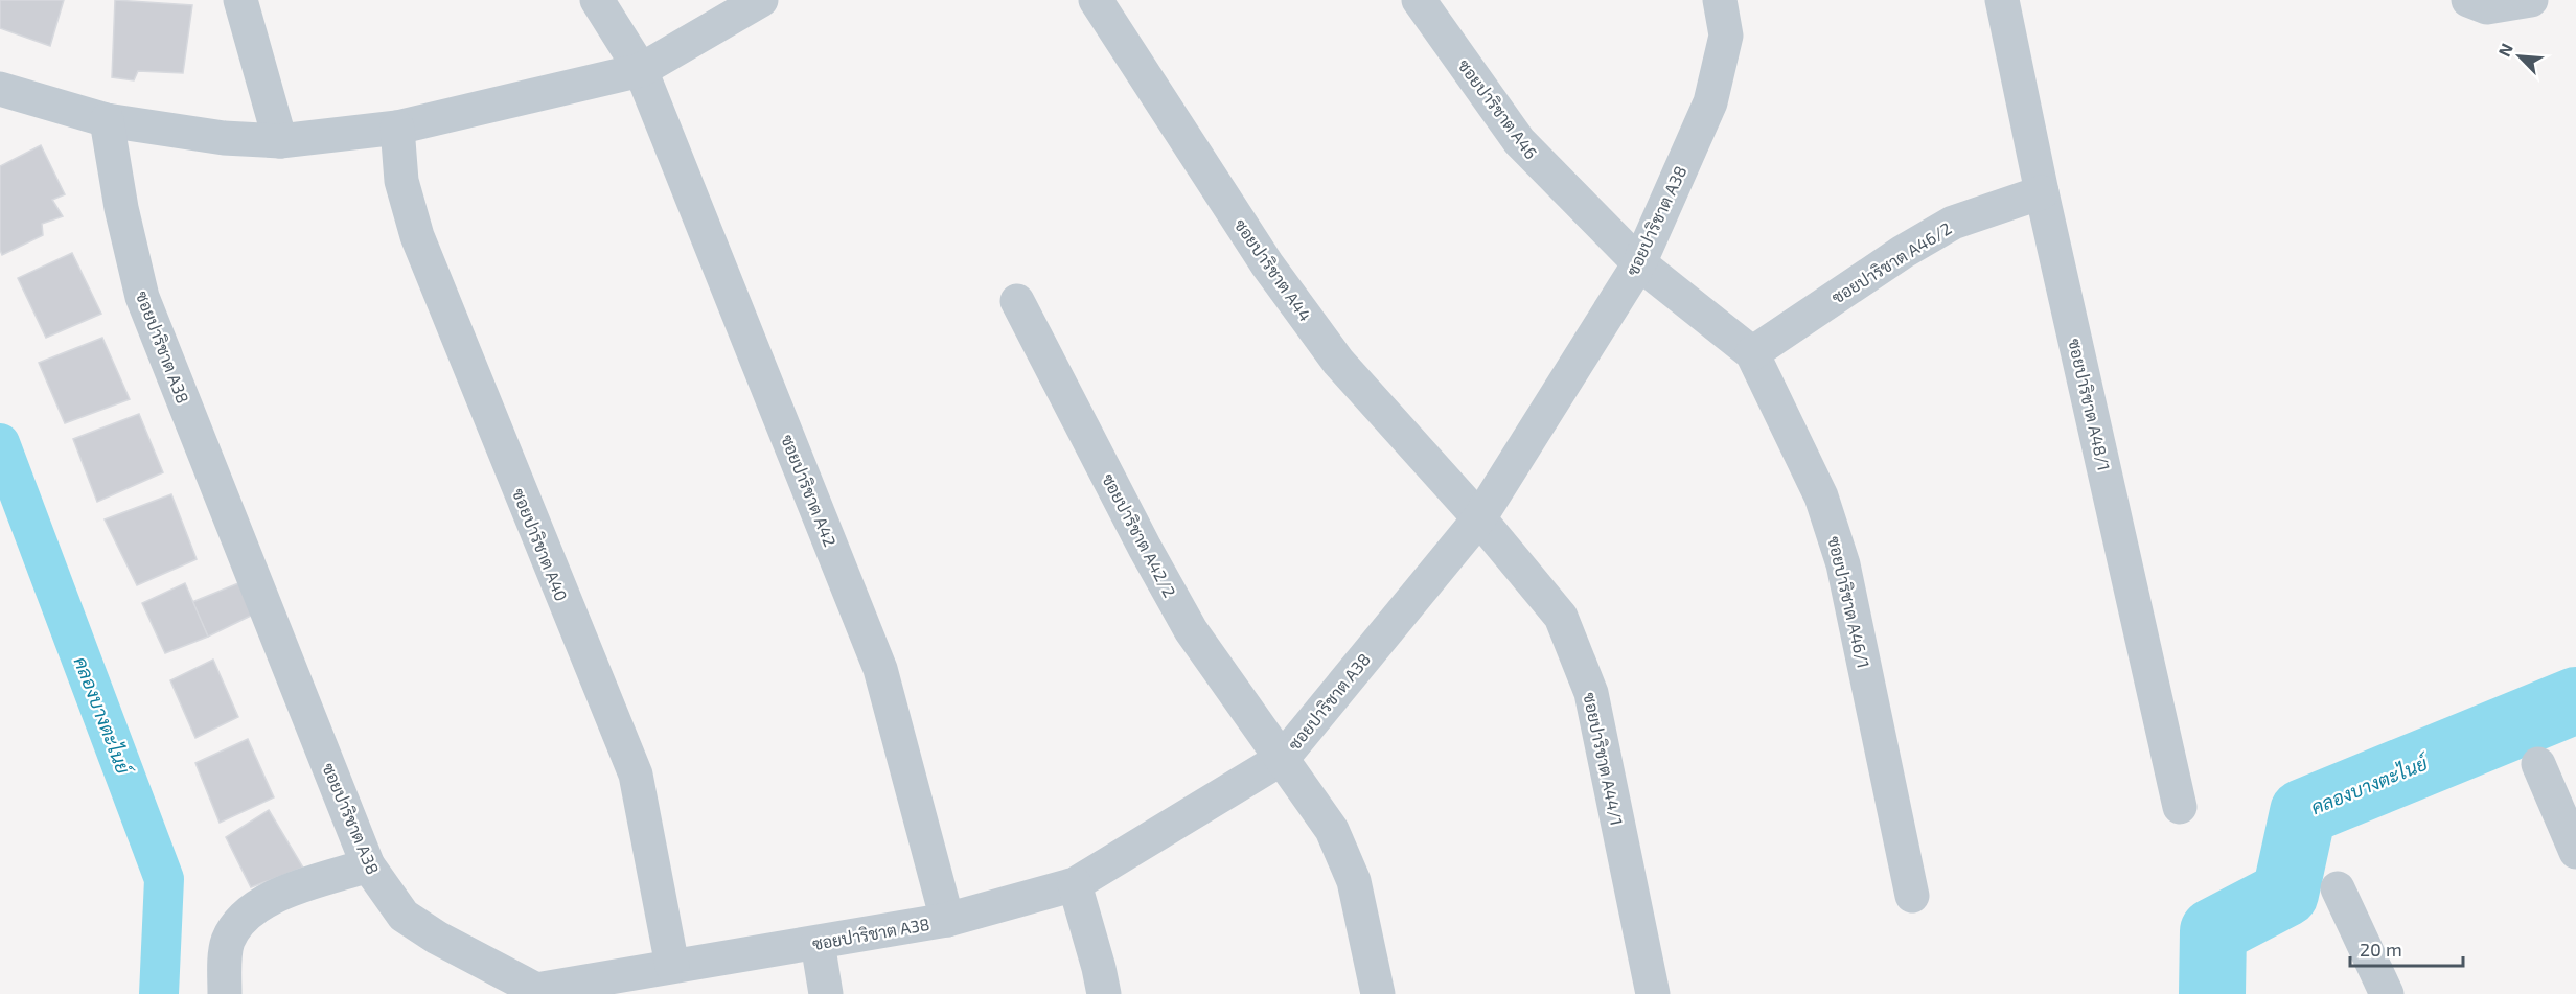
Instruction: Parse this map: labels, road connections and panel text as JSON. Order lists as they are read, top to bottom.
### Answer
{
  "streets": {
    "street": [
      "ซอยปาริชาต A46",
      "ซอยปาริชาต A38",
      "ซอยปาริชาต A46/2",
      "ซอยปาริชาต A44",
      "ซอยปาริชาต A48/1",
      "ซอยปาริชาต A42",
      "ซอยปาริชาต A42/2",
      "ซอยปาริชาต A40",
      "ซอยปาริชาต A46/1",
      "ซอยปาริชาต A44/1"
    ]
  },
  "crossings": [
    ["ซอยปาริชาต A46", "ซอยปาริชาต A38"],
    ["ซอยปาริชาต A46", "ซอยปาริชาต A46/1"],
    ["ซอยปาริชาต A38", "ซอยปาริชาต A44"],
    ["ซอยปาริชาต A38", "ซอยปาริชาต A42"],
    ["ซอยปาริชาต A38", "ซอยปาริชาต A42/2"],
    ["ซอยปาริชาต A38", "ซอยปาริชาต A40"],
    ["ซอยปาริชาต A38", "ซอยปาริชาต A46/1"],
    ["ซอยปาริชาต A38", "ซอยปาริชาต A44/1"],
    ["ซอยปาริชาต A46/2", "ซอยปาริชาต A48/1"],
    ["ซอยปาริชาต A46/2", "ซอยปาริชาต A46/1"],
    ["ซอยปาริชาต A44", "ซอยปาริชาต A44/1"]
  ],
  "water": ["คลองบางตะไนย์"],
  "scale_bar": "20 m",
  "north": "top left"
}
